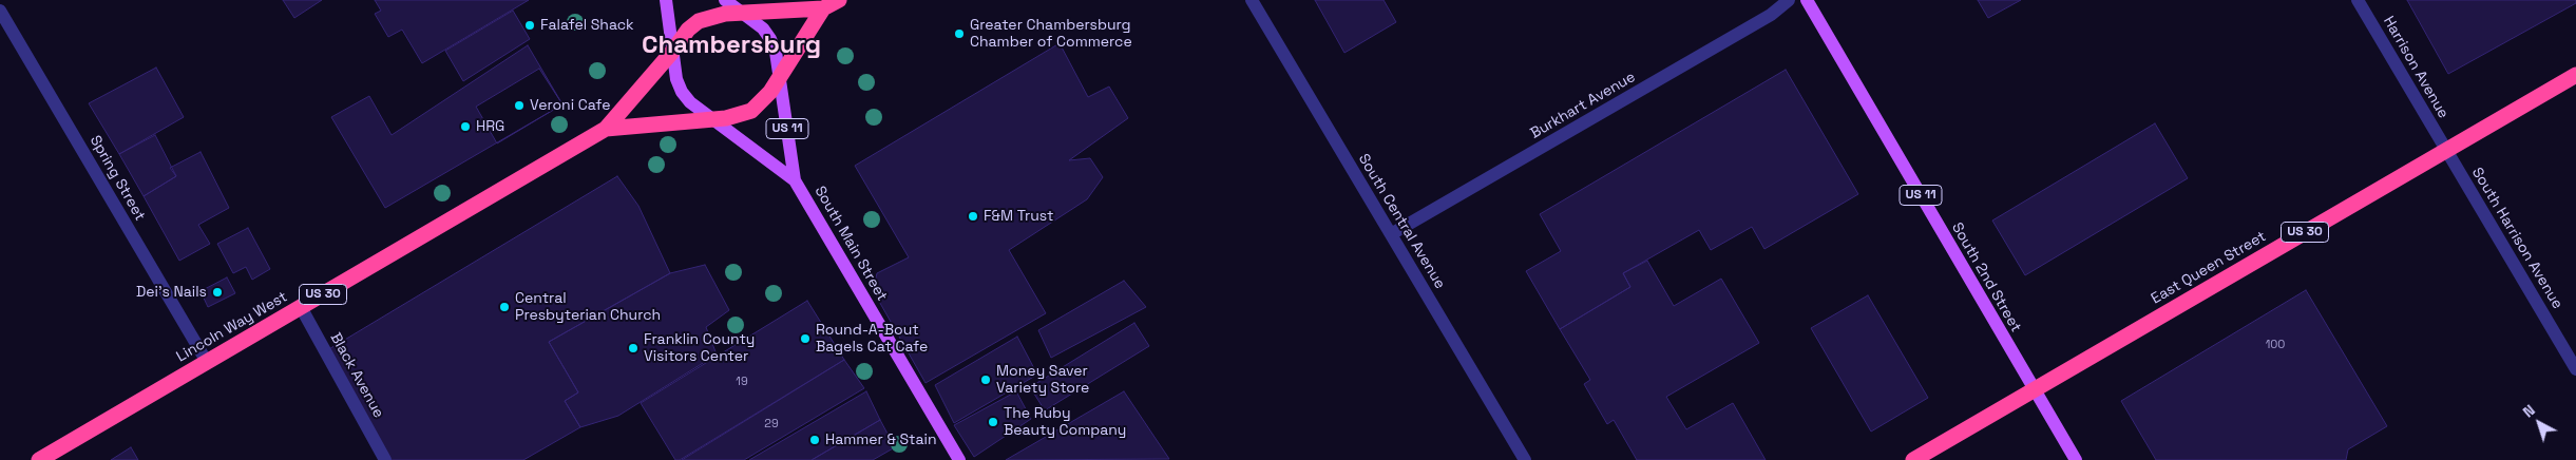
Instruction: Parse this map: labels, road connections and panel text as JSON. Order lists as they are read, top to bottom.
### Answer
{
  "streets": {
    "highway": ["US 30", "East Queen Street", "Lincoln Way West"],
    "main road": ["US 11", "South Main Street", "South 2nd Street"],
    "street": [
      "Harrison Avenue",
      "Burkhart Avenue",
      "Spring Street",
      "South Central Avenue",
      "South Harrison Avenue",
      "Black Avenue"
    ]
  },
  "crossings": [
    ["Harrison Avenue", "South Harrison Avenue"],
    ["Harrison Avenue", "East Queen Street"],
    ["Burkhart Avenue", "South Central Avenue"],
    ["US 11", "US 30"],
    ["US 11", "South Main Street"],
    ["US 11", "Lincoln Way West"],
    ["Spring Street", "Lincoln Way West"],
    ["US 30", "South Main Street"],
    ["US 30", "Lincoln Way West"],
    ["South Harrison Avenue", "East Queen Street"],
    ["South Main Street", "Lincoln Way West"],
    ["East Queen Street", "South 2nd Street"],
    ["Lincoln Way West", "Black Avenue"]
  ],
  "districts": ["Chambersburg"],
  "places": [
    "Falafel Shack",
    "Greater Chambersburg Chamber of Commerce",
    "Veroni Cafe",
    "HRG",
    "F&M Trust",
    "Dei's Nails",
    "Central Presbyterian Church",
    "Round-A-Bout Bagels Cat Cafe",
    "Franklin County Visitors Center",
    "Money Saver Variety Store",
    "The Ruby Beauty Company",
    "Hammer & Stain"
  ],
  "house_numbers": ["100", "19", "29"],
  "north": "top left"
}
